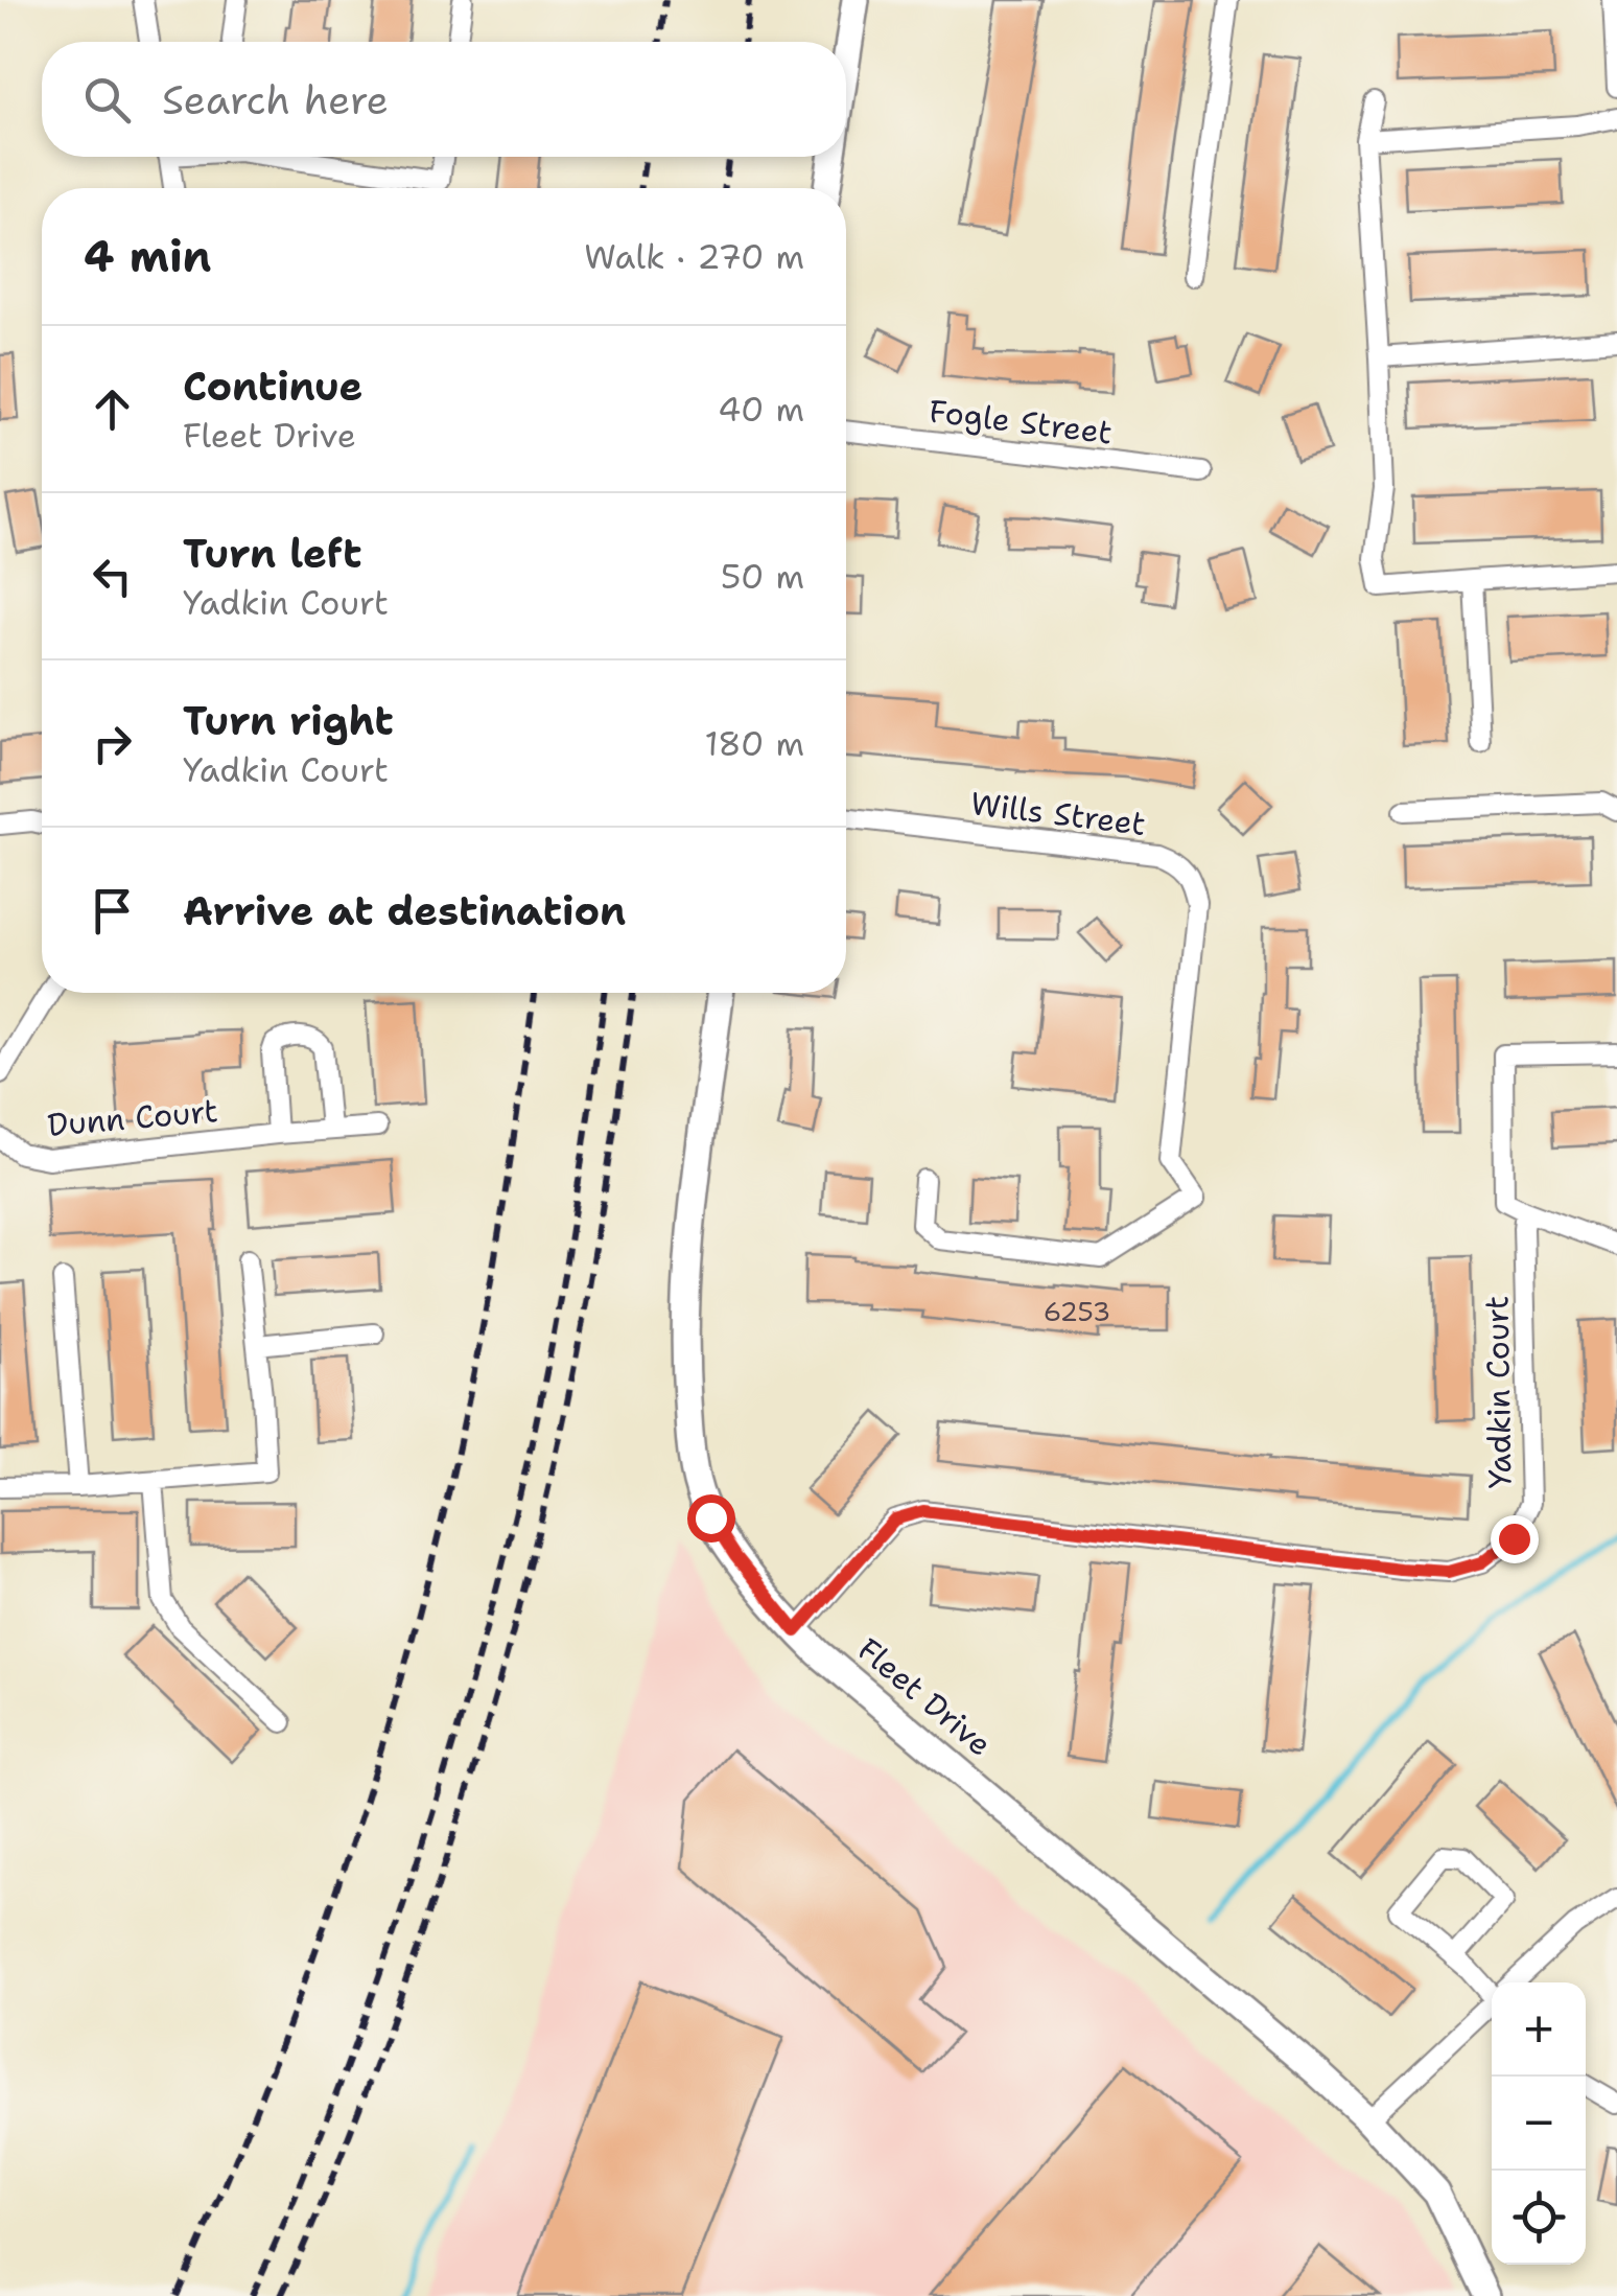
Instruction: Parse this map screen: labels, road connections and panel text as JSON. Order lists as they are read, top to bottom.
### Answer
{
  "streets": {
    "street": [
      "Fogle Street",
      "Wills Street",
      "Dunn Court",
      "Yadkin Court",
      "Fleet Drive"
    ]
  },
  "crossings": [
    ["Yadkin Court", "Fleet Drive"]
  ],
  "house_numbers": ["6253"],
  "page": {
    "search": "Search here",
    "heading": ["4 min", "Walk · 270 m"],
    "list": [
      ["Continue", "Fleet Drive", "40 m"],
      ["Turn left", "Yadkin Court", "50 m"],
      ["Turn right", "Yadkin Court", "180 m"],
      "Arrive at destination"
    ],
    "map_buttons": ["+", "−"]
  }
}
